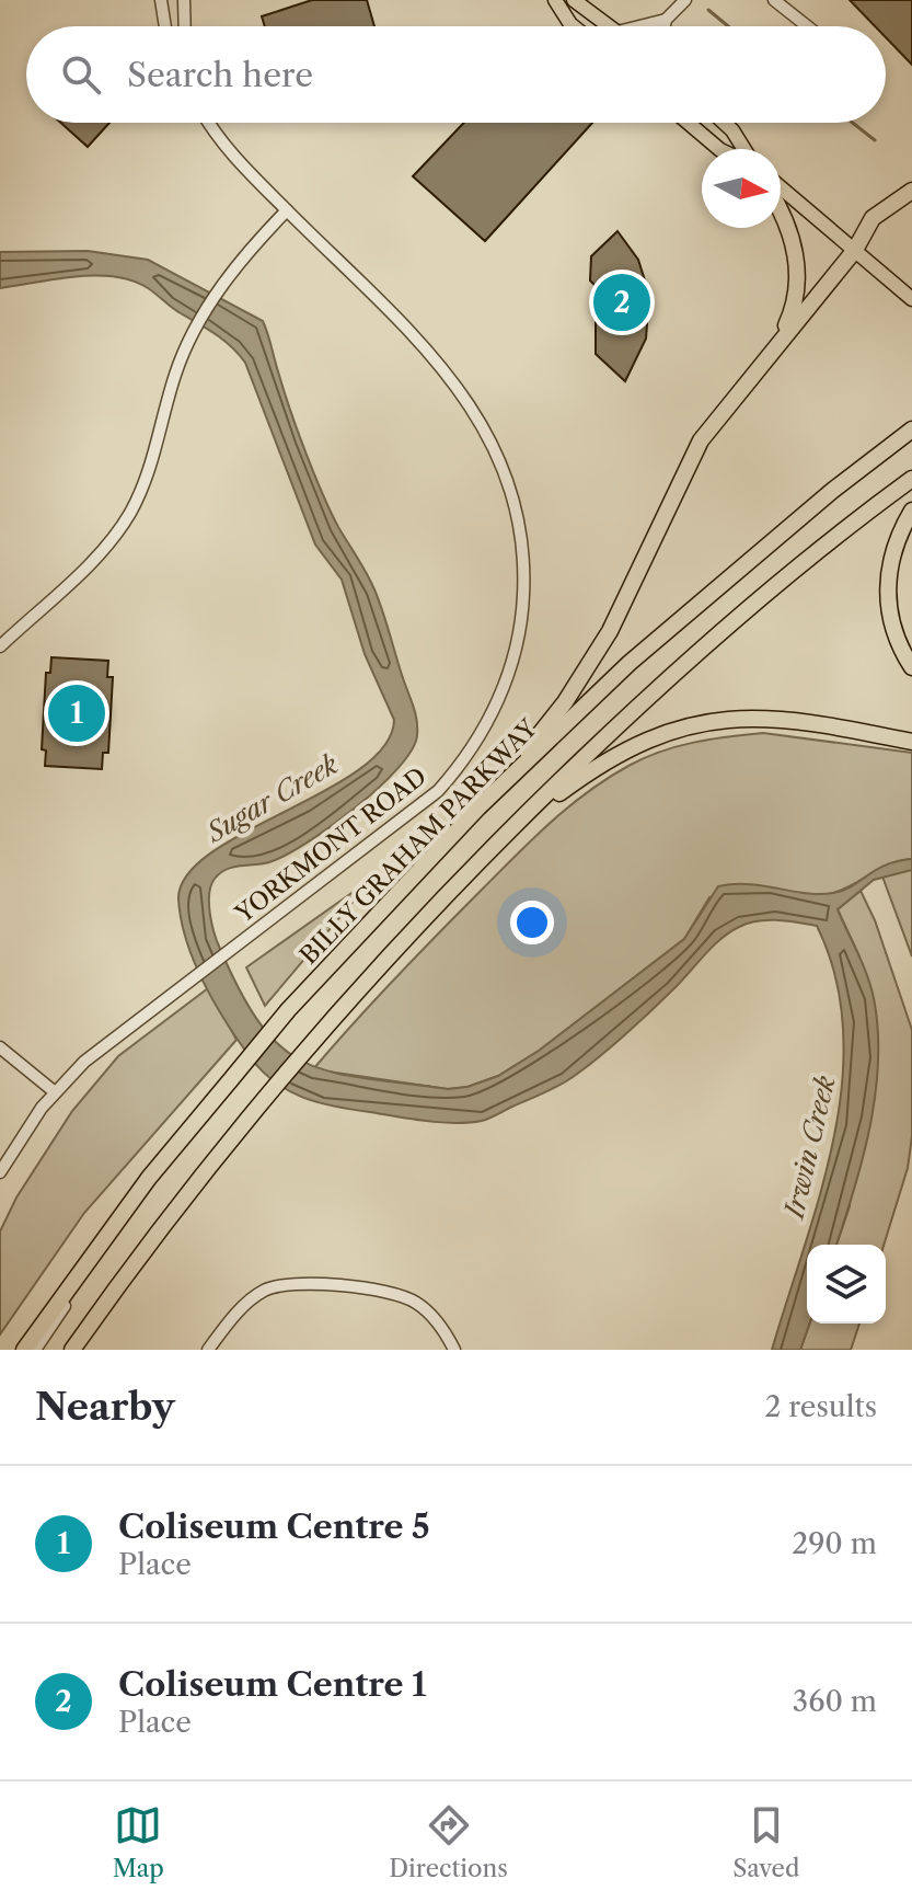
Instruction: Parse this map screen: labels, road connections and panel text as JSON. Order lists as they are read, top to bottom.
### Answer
{
  "streets": {
    "highway": ["BILLY GRAHAM PARKWAY"],
    "street": ["YORKMONT ROAD"]
  },
  "water": ["Sugar Creek", "Irwin Creek"],
  "north": "right",
  "page": {
    "search": "Search here",
    "pins": ["2", "1"],
    "heading": ["Nearby", "2 results"],
    "list": [
      {
        "mark": "1",
        "name": "Coliseum Centre 5",
        "note": "Place",
        "value": "290 m"
      },
      {
        "mark": "2",
        "name": "Coliseum Centre 1",
        "note": "Place",
        "value": "360 m"
      }
    ],
    "nav": ["Map", "Directions", "Saved"]
  }
}
